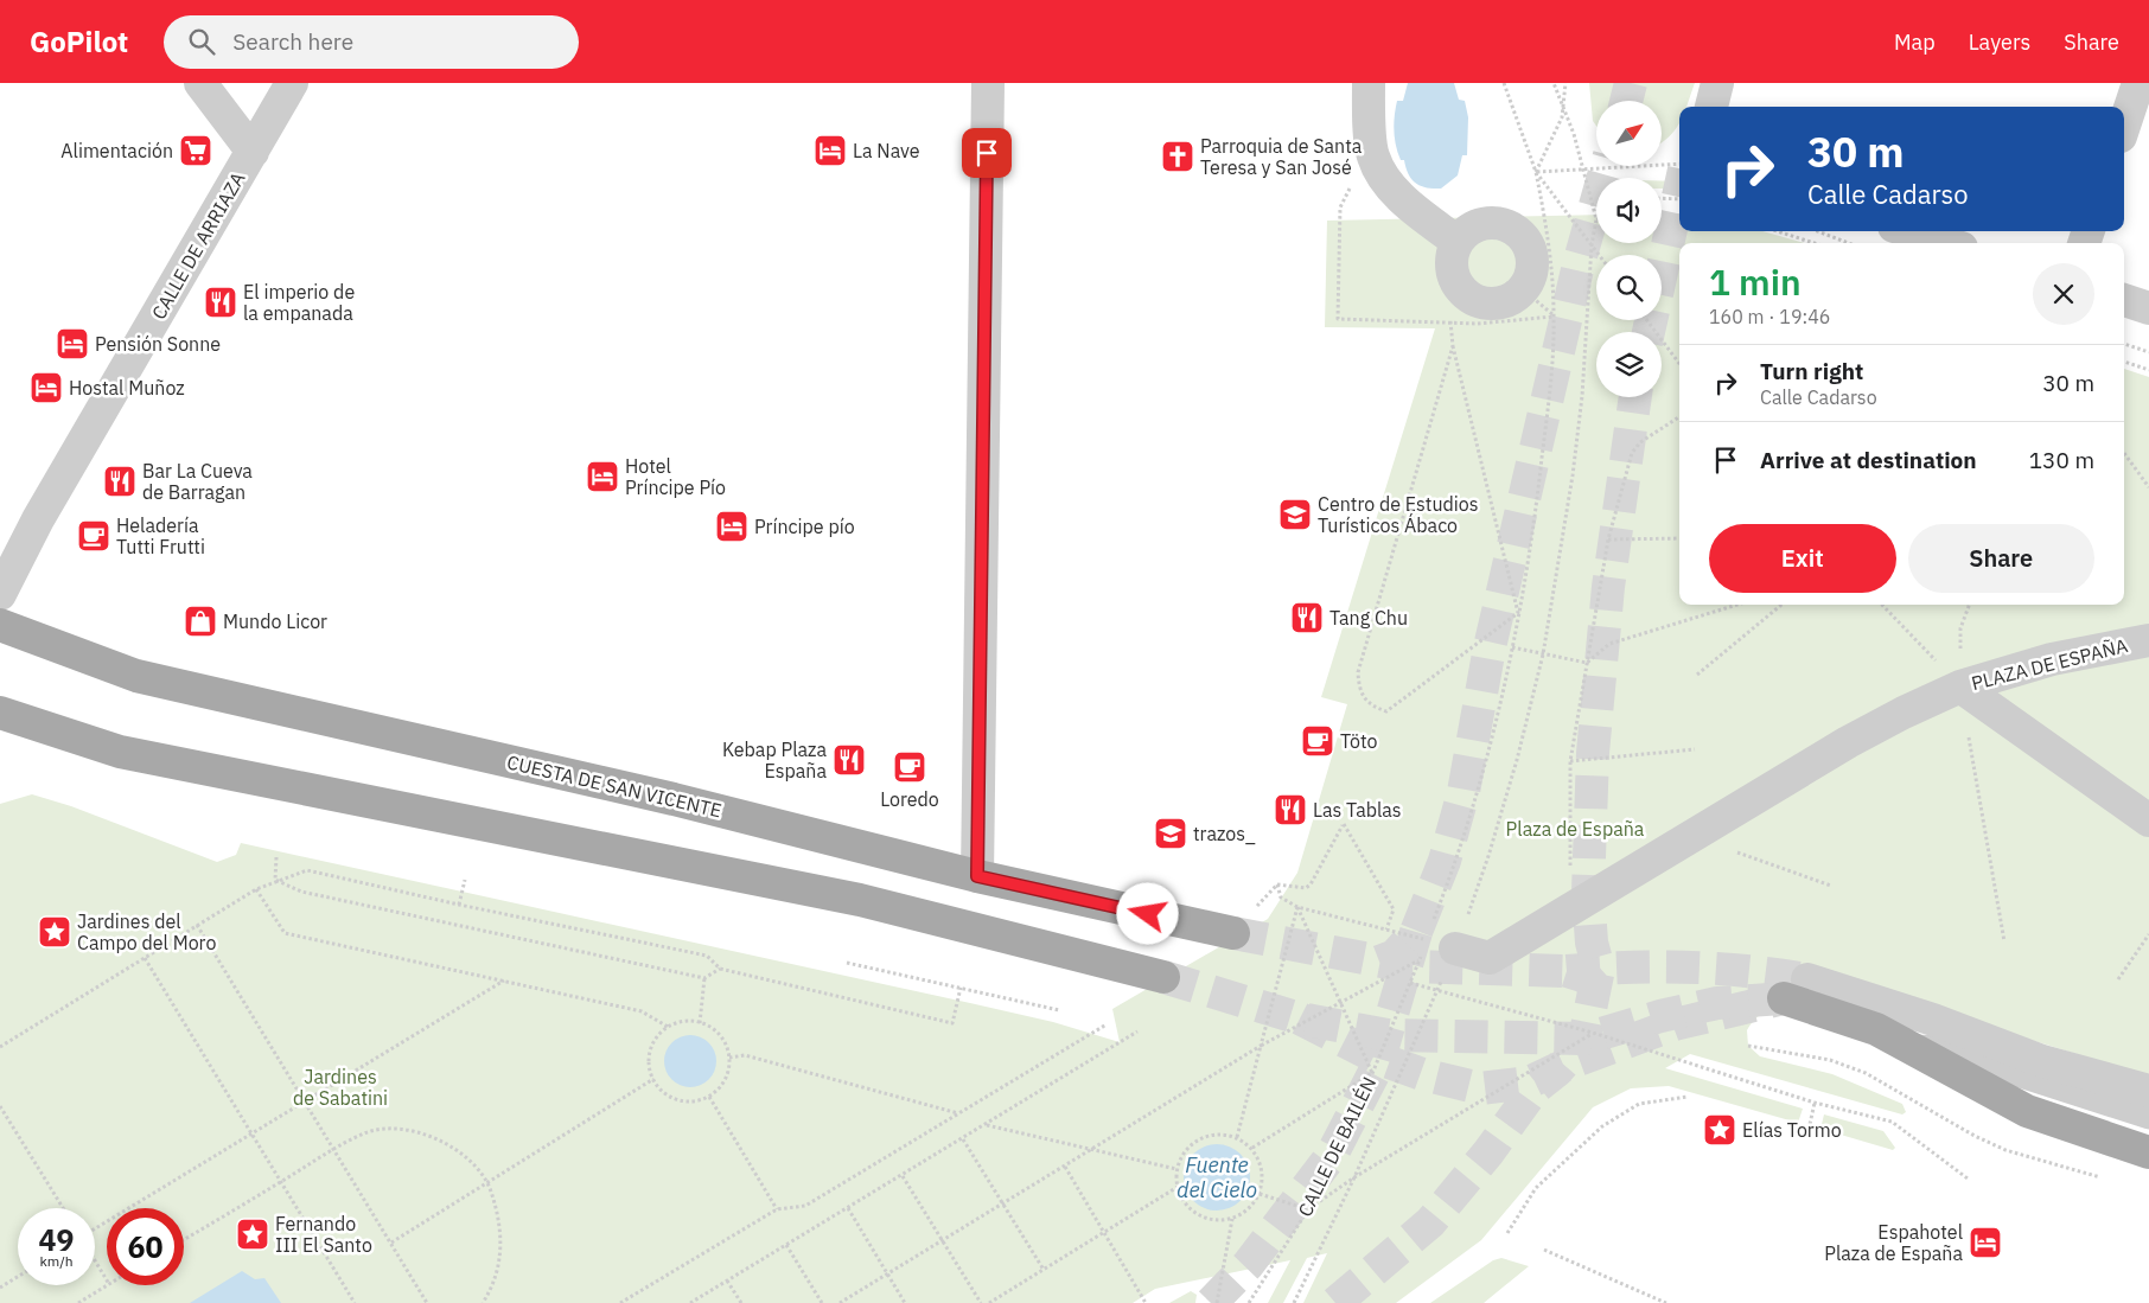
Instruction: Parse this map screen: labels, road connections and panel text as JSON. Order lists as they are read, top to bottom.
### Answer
{
  "streets": {
    "main road": ["CUESTA DE SAN VICENTE"],
    "street": ["CALLE DE ARRIAZA", "PLAZA DE ESPAÑA"],
    "path": ["CALLE DE BAILÉN"]
  },
  "water": ["Fuente del Cielo"],
  "parks": ["Plaza de España", "Jardines de Sabatini"],
  "places": {
    "supermarket": ["Alimentación"],
    "hotel": [
      "La Nave",
      "Pensión Sonne",
      "Hostal Muñoz",
      "Hotel Príncipe Pío",
      "Príncipe pío",
      "Espahotel Plaza de España"
    ],
    "church": ["Parroquia de Santa Teresa y San José"],
    "restaurant": [
      "El imperio de la empanada",
      "Bar La Cueva de Barragan",
      "Tang Chu",
      "Kebap Plaza España",
      "Las Tablas"
    ],
    "school or university": ["Centro de Estudios Turísticos Ábaco", "trazos_"],
    "cafe": ["Heladería Tutti Frutti", "Töto", "Loredo"],
    "shop": ["Mundo Licor"],
    "place": ["Jardines del Campo del Moro", "Elías Tormo", "Fernando III El Santo"]
  },
  "north": "top right",
  "page": {
    "header": "GoPilot",
    "search": "Search here",
    "nav": ["Map", "Layers", "Share"],
    "turn": ["30 m", "Calle Cadarso"],
    "heading": ["1 min", "160 m · 19:46"],
    "list": [
      {
        "name": "Turn right",
        "note": "Calle Cadarso",
        "value": "30 m"
      },
      {
        "name": "Arrive at destination",
        "value": "130 m"
      }
    ],
    "buttons": ["Exit", "Share"],
    "speed": "49 km/h",
    "limit": "60"
  }
}
